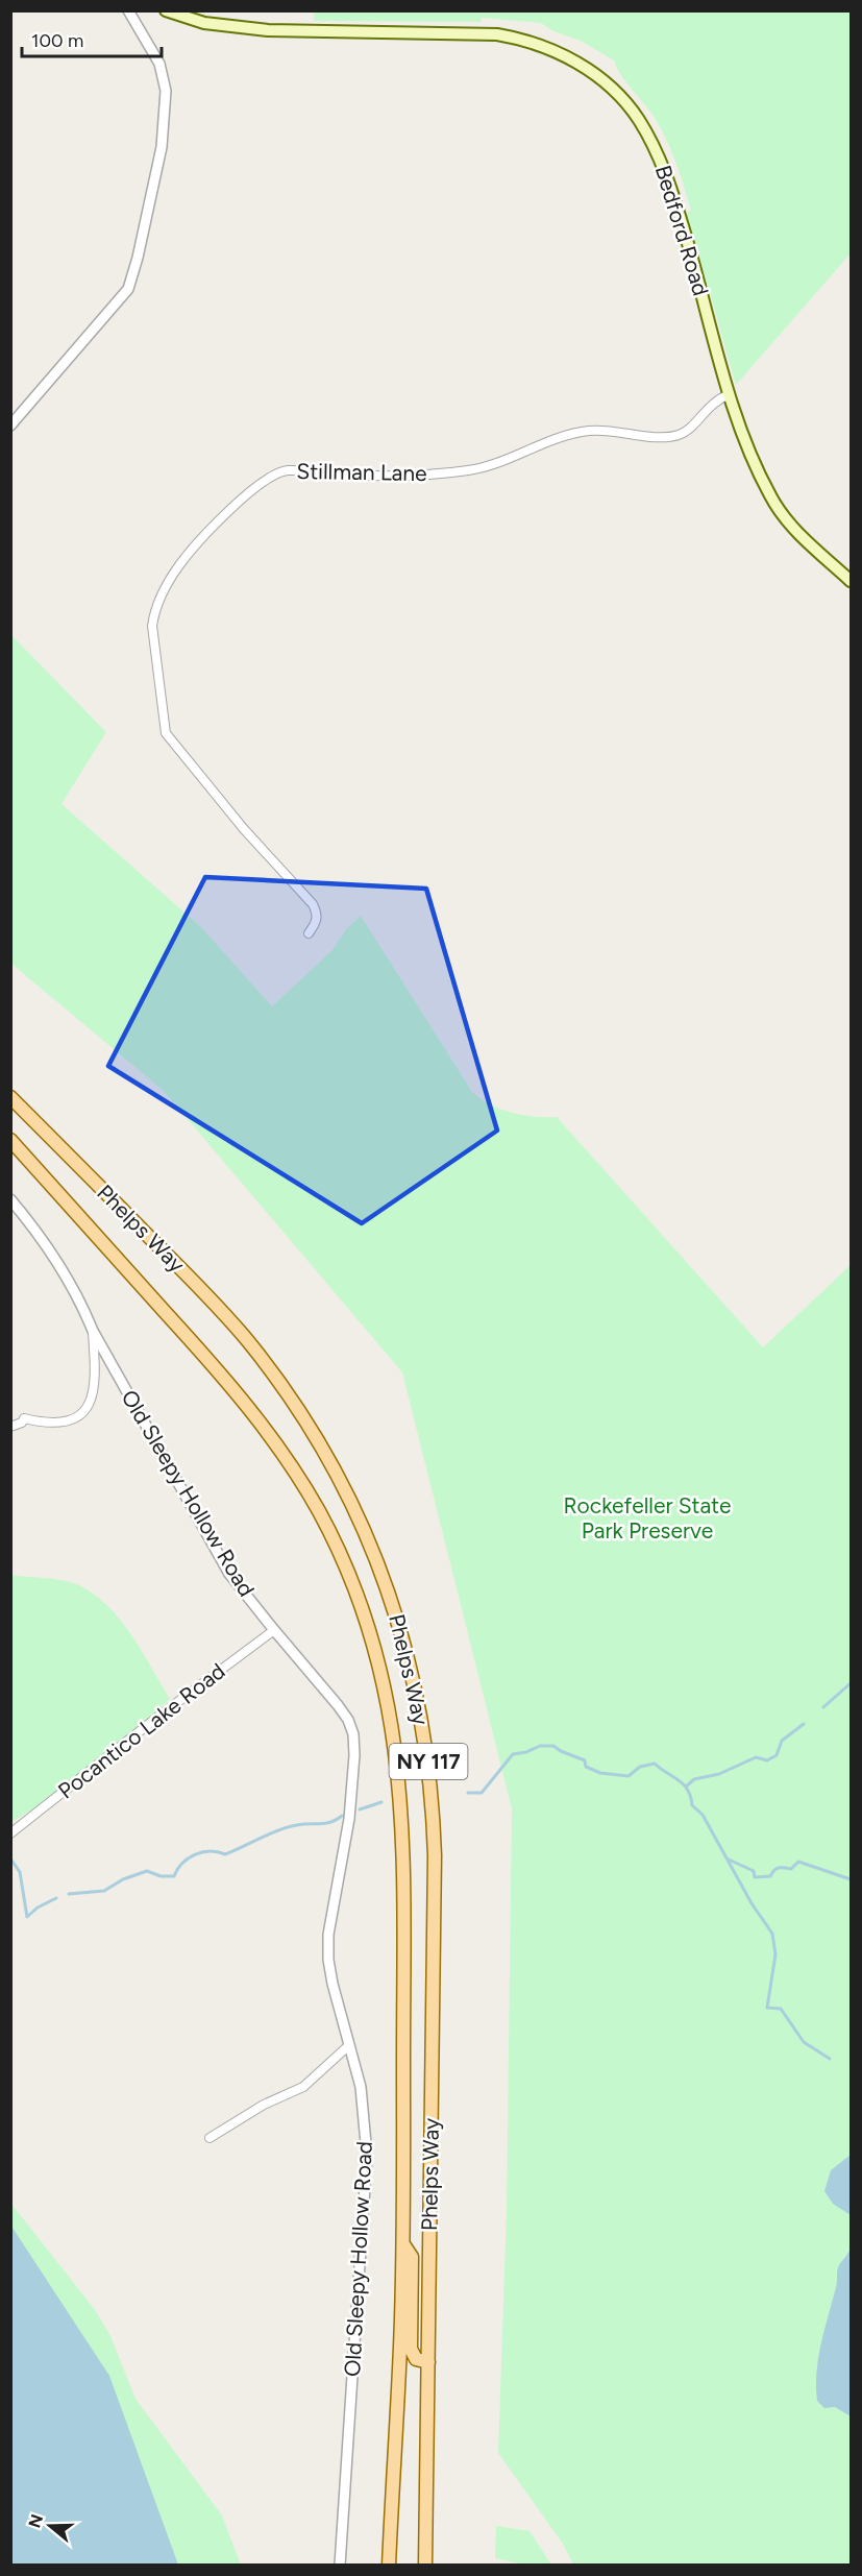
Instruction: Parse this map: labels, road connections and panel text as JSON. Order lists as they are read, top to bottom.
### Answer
{
  "streets": {
    "main road": ["Bedford Road", "Phelps Way", "NY 117"],
    "street": ["Stillman Lane", "Old Sleepy Hollow Road", "Pocantico Lake Road"]
  },
  "crossings": [
    ["Bedford Road", "Stillman Lane"],
    ["Old Sleepy Hollow Road", "Pocantico Lake Road"]
  ],
  "parks": ["Rockefeller State Park Preserve"],
  "scale_bar": "100 m",
  "north": "left"
}
